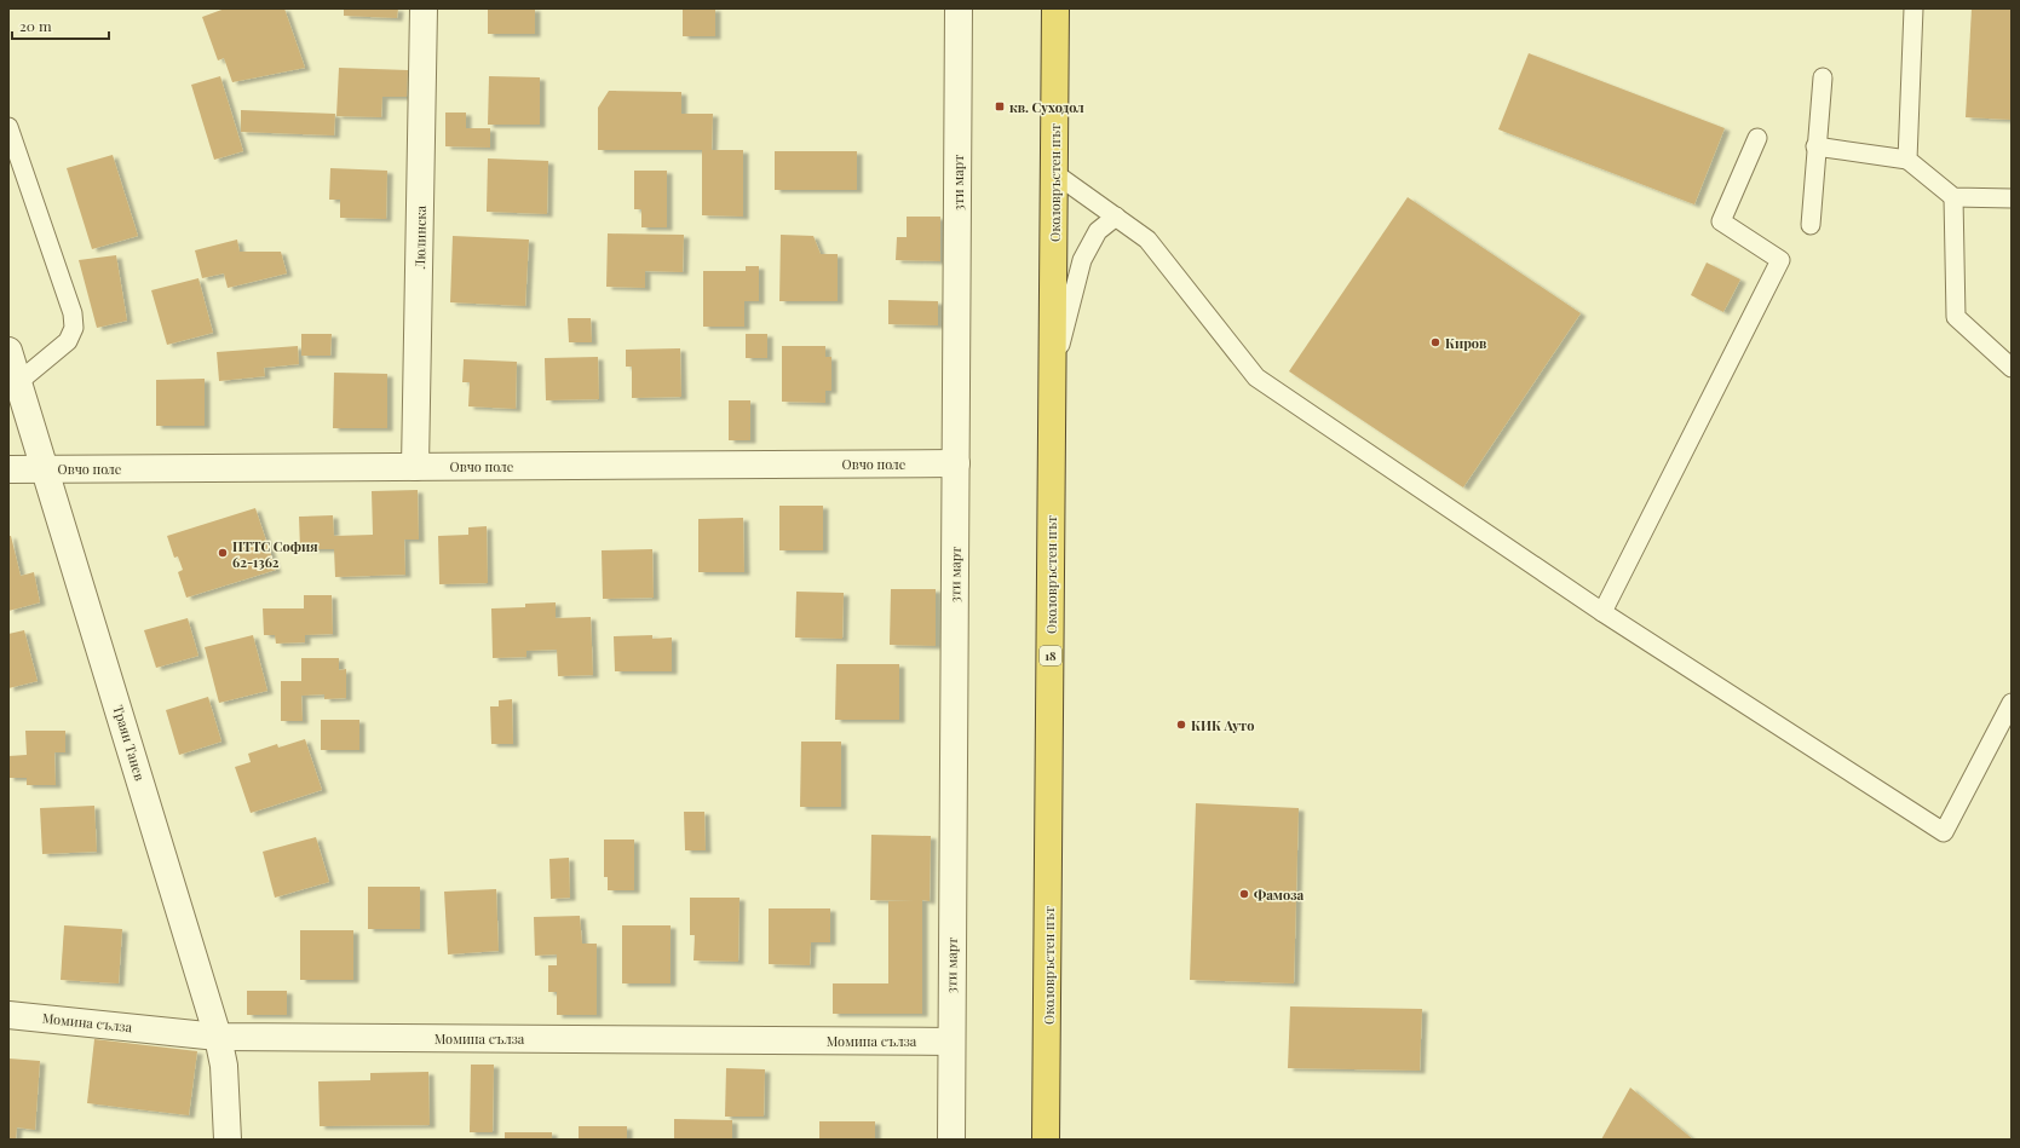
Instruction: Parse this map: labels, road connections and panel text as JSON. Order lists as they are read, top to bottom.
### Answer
{
  "streets": {
    "highway": ["Околовръстен път", "18"],
    "street": [
      "3ти март",
      "Люлинска",
      "Овчо поле",
      "Траян Танев",
      "Момина сълза"
    ]
  },
  "crossings": [
    ["3ти март", "Овчо поле"],
    ["3ти март", "Момина сълза"],
    ["Люлинска", "Овчо поле"],
    ["Овчо поле", "Траян Танев"],
    ["Траян Танев", "Момина сълза"]
  ],
  "places": {
    "transit": ["кв. Суходол"],
    "other": [
      "Киров",
      "ПТТС София 62-1362",
      "КИК Ауто",
      "Фамоза"
    ]
  },
  "scale_bar": "20 m"
}
